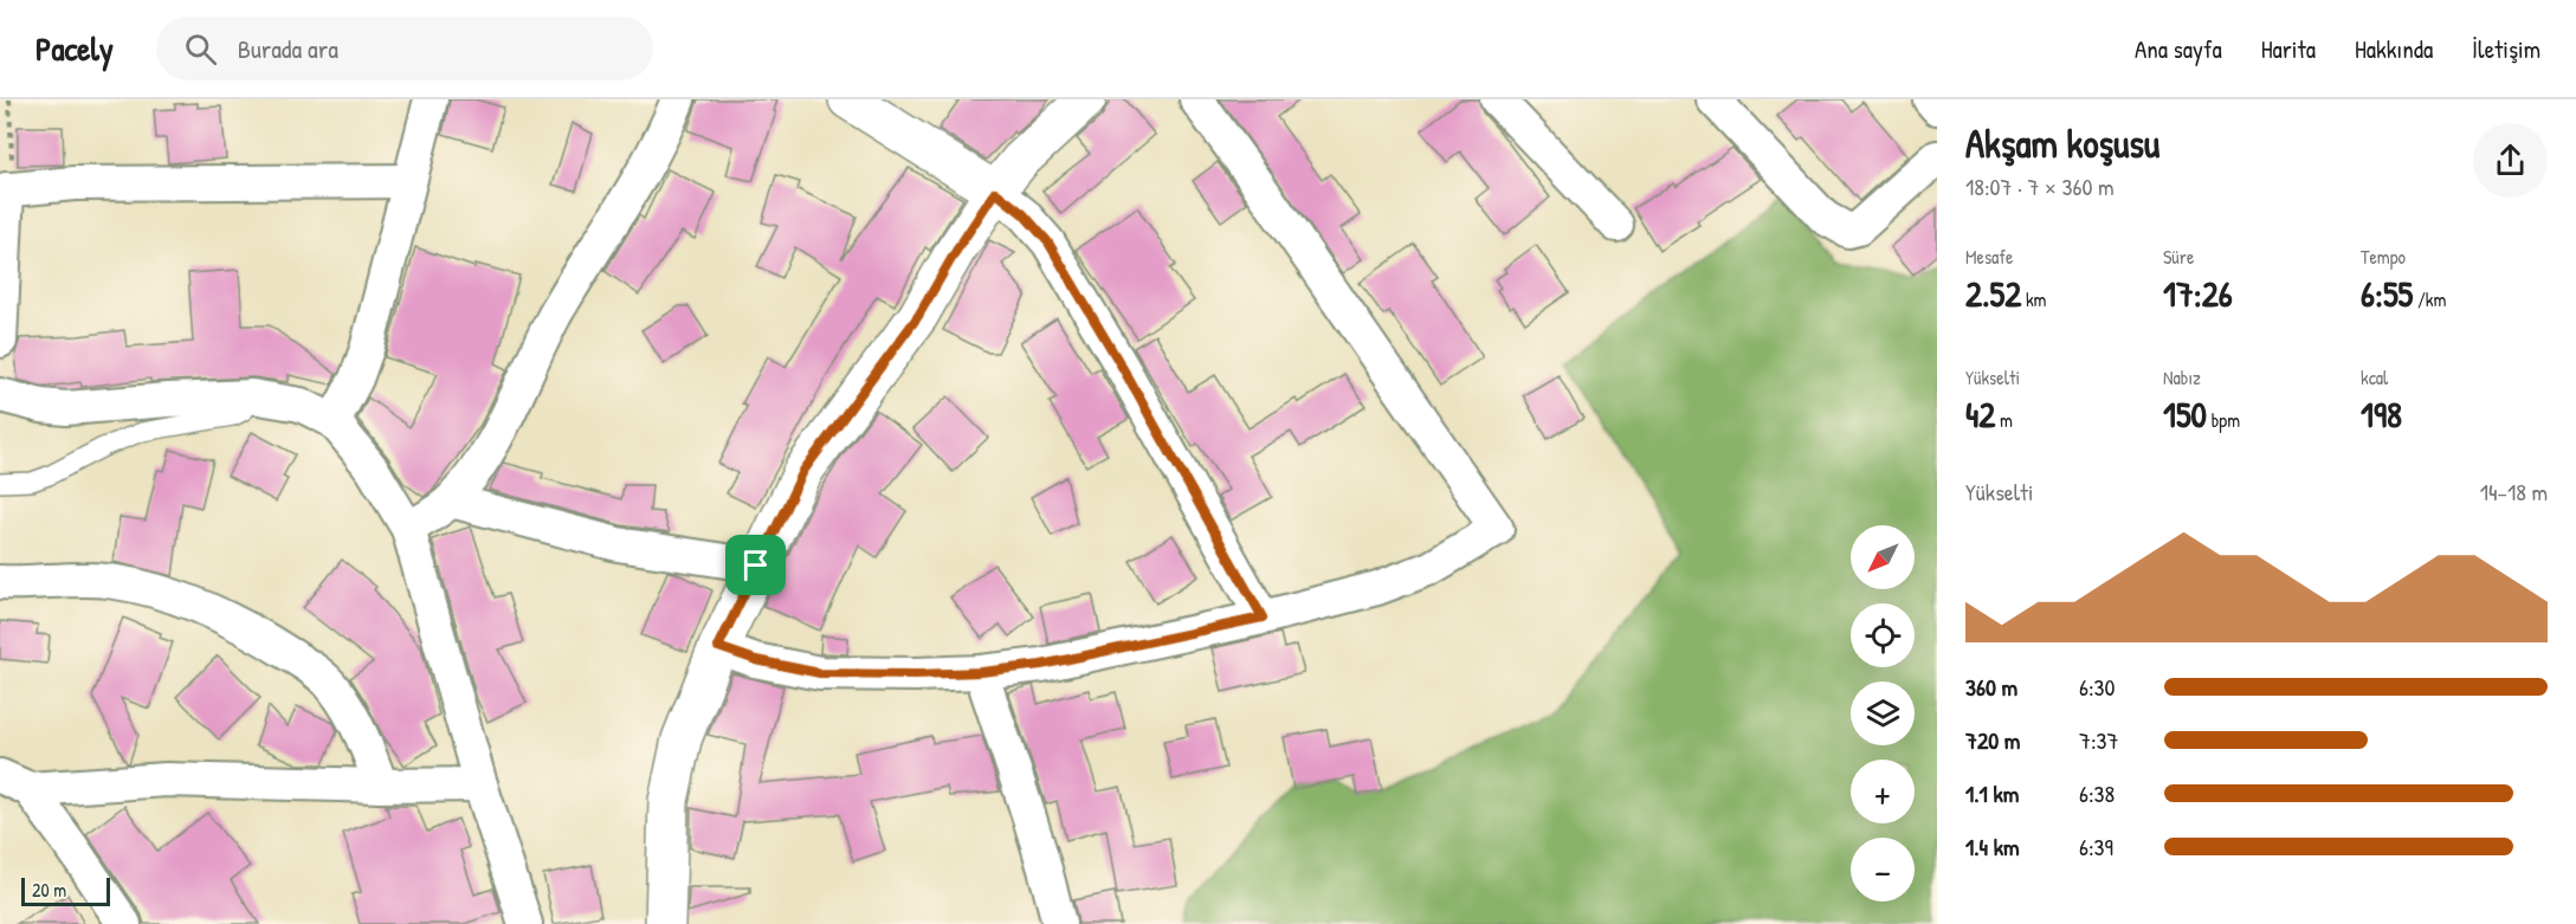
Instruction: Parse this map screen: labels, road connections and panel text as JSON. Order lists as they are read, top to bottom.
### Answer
{
  "scale_bar": "20 m",
  "north": "bottom left",
  "page": {
    "header": "Pacely",
    "search": "Burada ara",
    "nav": [
      "Ana sayfa",
      "Harita",
      "Hakkında",
      "İletişim"
    ],
    "heading": ["Akşam koşusu", "18:07 · 7 × 360 m"],
    "stats": [
      ["Mesafe", "2.52 km"],
      ["Süre", "17:26"],
      ["Tempo", "6:55 /km"],
      ["Yükselti", "42 m"],
      ["Nabız", "150 bpm"],
      ["kcal", "198"]
    ],
    "chart": ["Yükselti", "14–18 m"],
    "map_buttons": ["+", "−"],
    "list": [
      {
        "name": "360 m",
        "note": "6:30"
      },
      {
        "name": "720 m",
        "note": "7:37"
      },
      {
        "name": "1.1 km",
        "note": "6:38"
      },
      {
        "name": "1.4 km",
        "note": "6:39"
      }
    ],
    "scale": "20 m"
  }
}
